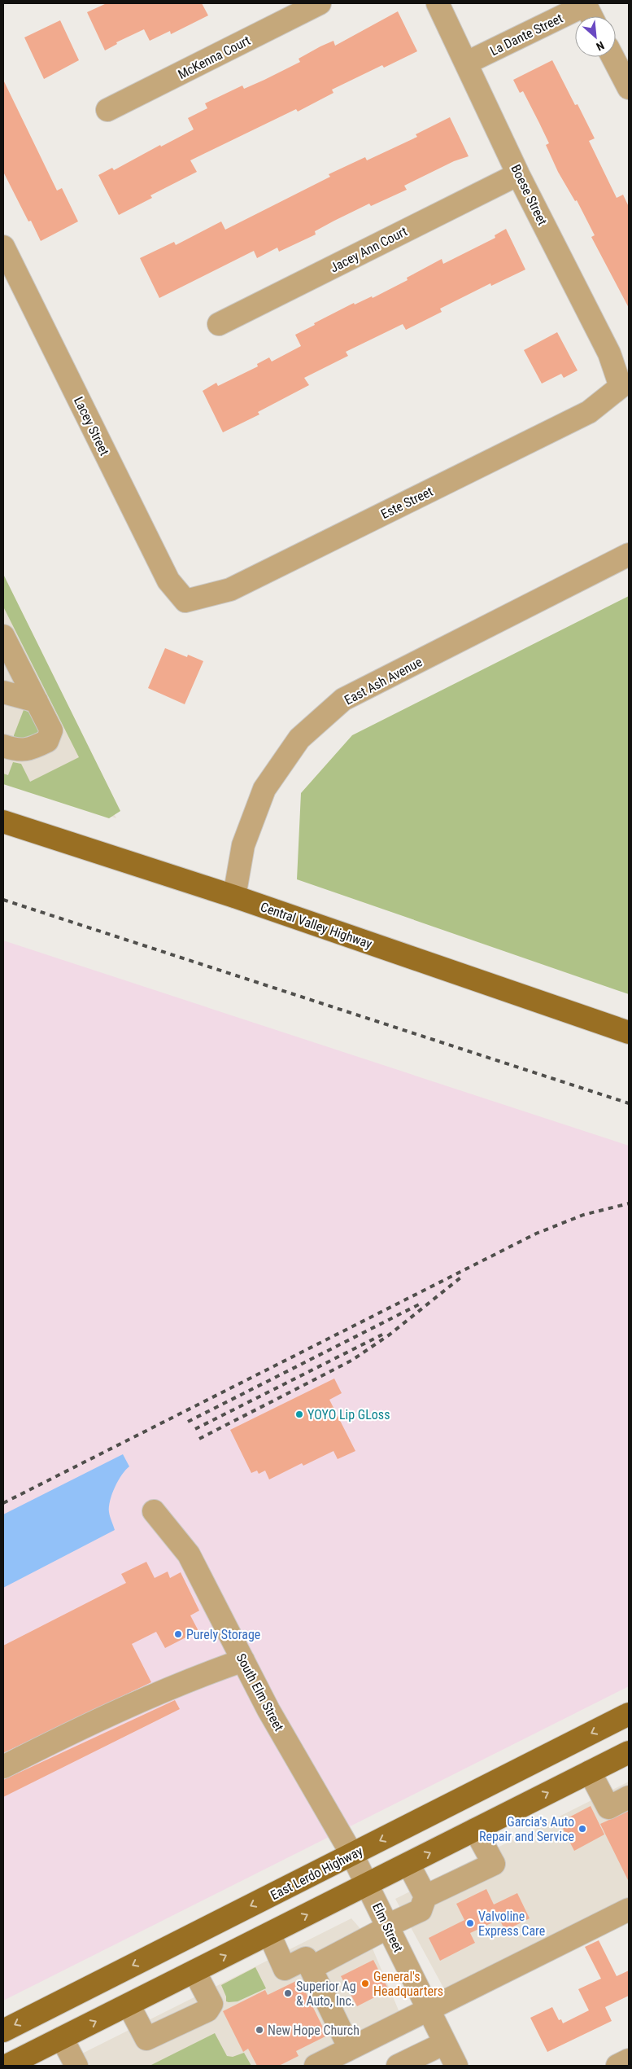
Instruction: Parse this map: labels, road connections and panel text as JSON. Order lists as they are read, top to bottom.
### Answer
{
  "streets": {
    "main road": ["Central Valley Highway", "East Lerdo Highway"],
    "street": [
      "La Dante Street",
      "McKenna Court",
      "Boese Street",
      "Jacey Ann Court",
      "Lacey Street",
      "Este Street",
      "East Ash Avenue",
      "South Elm Street",
      "Elm Street"
    ]
  },
  "crossings": [
    ["La Dante Street", "Boese Street"],
    ["Boese Street", "Jacey Ann Court"],
    ["Boese Street", "Este Street"],
    ["Lacey Street", "Este Street"],
    ["East Ash Avenue", "Central Valley Highway"],
    ["South Elm Street", "East Lerdo Highway"],
    ["South Elm Street", "Elm Street"],
    ["East Lerdo Highway", "Elm Street"]
  ],
  "places": [
    "YOYO Lip GLoss",
    "Purely Storage",
    "Garcia's Auto Repair and Service",
    "Valvoline Express Care",
    "General's Headquarters",
    "Superior Ag & Auto, Inc.",
    "New Hope Church"
  ],
  "north": "bottom right"
}
